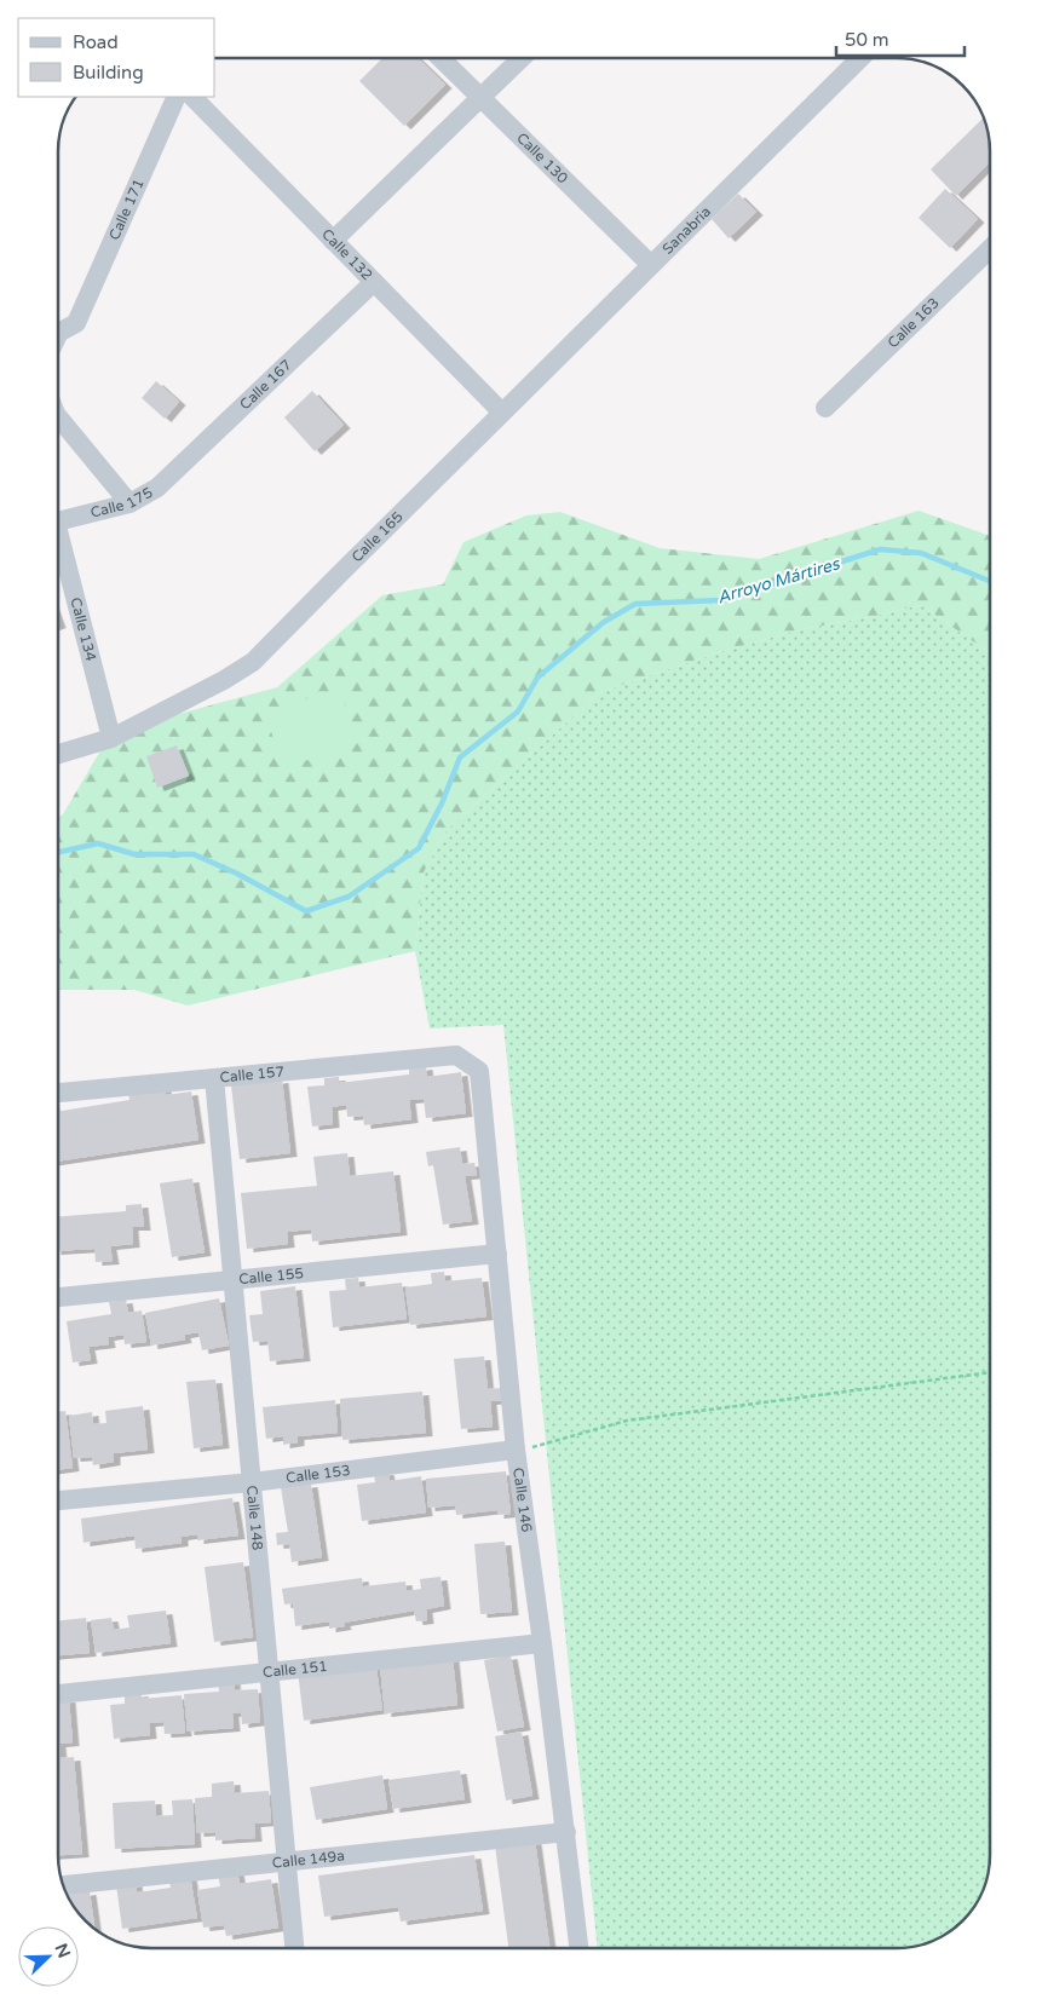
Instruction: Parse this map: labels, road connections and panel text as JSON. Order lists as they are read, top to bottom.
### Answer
{
  "streets": {
    "street": [
      "Calle 130",
      "Calle 171",
      "Sanabria",
      "Calle 132",
      "Calle 163",
      "Calle 167",
      "Calle 175",
      "Calle 165",
      "Calle 134",
      "Calle 157",
      "Calle 155",
      "Calle 153",
      "Calle 146",
      "Calle 148",
      "Calle 151",
      "Calle 149a"
    ]
  },
  "crossings": [
    ["Calle 130", "Sanabria"],
    ["Sanabria", "Calle 132"],
    ["Sanabria", "Calle 165"],
    ["Calle 132", "Calle 167"],
    ["Calle 132", "Calle 165"],
    ["Calle 167", "Calle 175"],
    ["Calle 165", "Calle 134"],
    ["Calle 157", "Calle 146"],
    ["Calle 157", "Calle 148"],
    ["Calle 155", "Calle 146"],
    ["Calle 155", "Calle 148"],
    ["Calle 153", "Calle 146"],
    ["Calle 153", "Calle 148"],
    ["Calle 146", "Calle 151"],
    ["Calle 146", "Calle 149a"],
    ["Calle 148", "Calle 151"],
    ["Calle 148", "Calle 149a"]
  ],
  "water": ["Arroyo Mártires"],
  "legend": ["Road", "Building"],
  "scale_bar": "50 m",
  "north": "top right"
}
